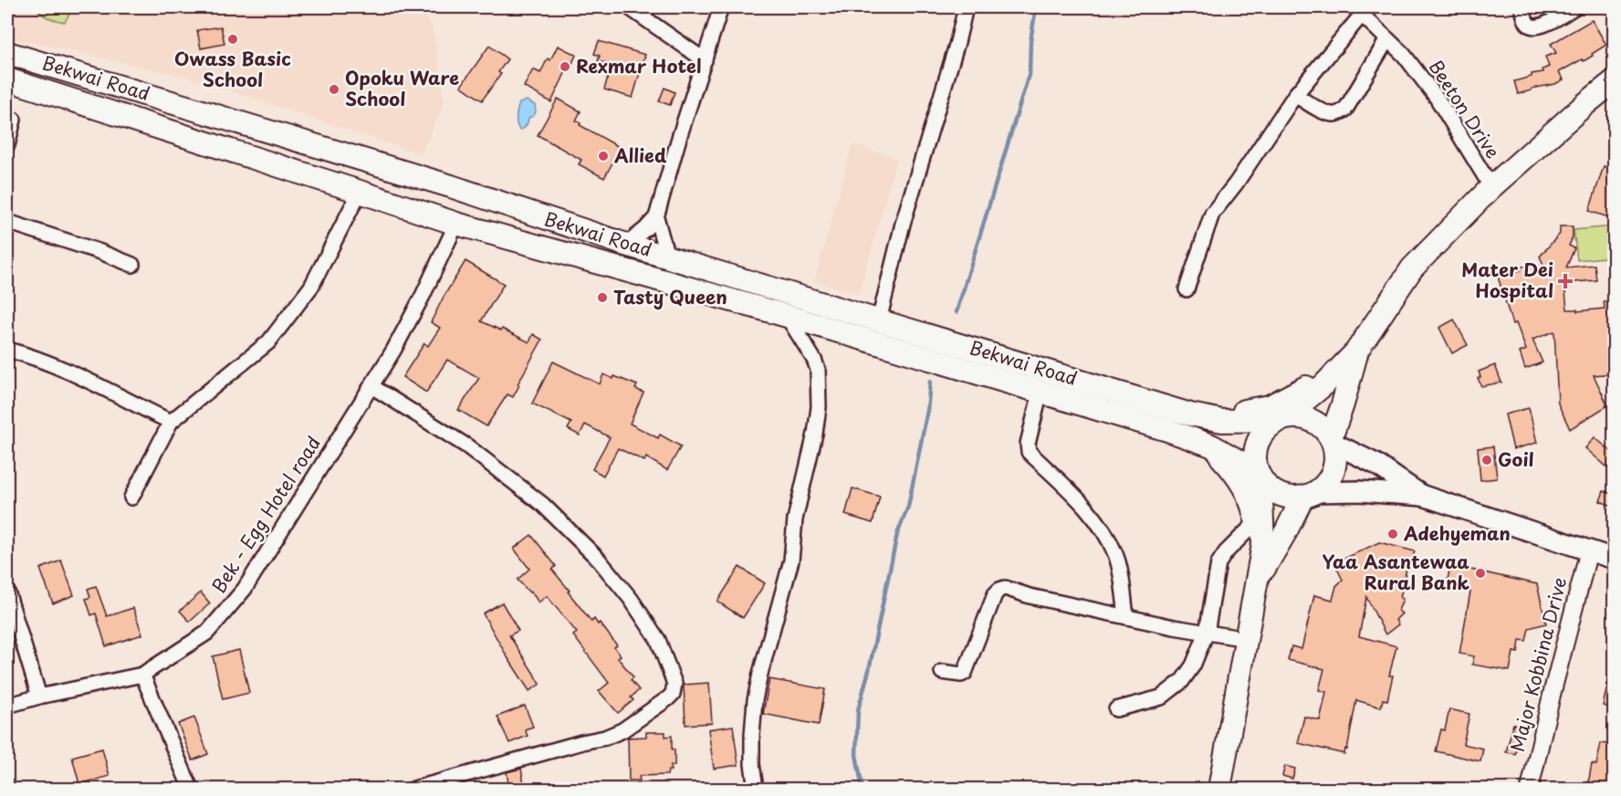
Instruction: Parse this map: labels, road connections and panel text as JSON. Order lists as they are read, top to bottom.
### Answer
{
  "streets": {
    "highway": ["Bekwai Road"],
    "street": ["Beeton Drive", "Bek - Egg Hotel road", "Major Kobbina Drive"]
  },
  "crossings": [
    ["Bekwai Road", "Bek - Egg Hotel road"]
  ],
  "places": {
    "other": [
      "Owass Basic School",
      "Rexmar Hotel",
      "Opoku Ware School",
      "Allied",
      "Tasty Queen",
      "Goil",
      "Adehyeman",
      "Yaa Asantewaa Rural Bank"
    ],
    "health": ["Mater Dei Hospital"]
  }
}
